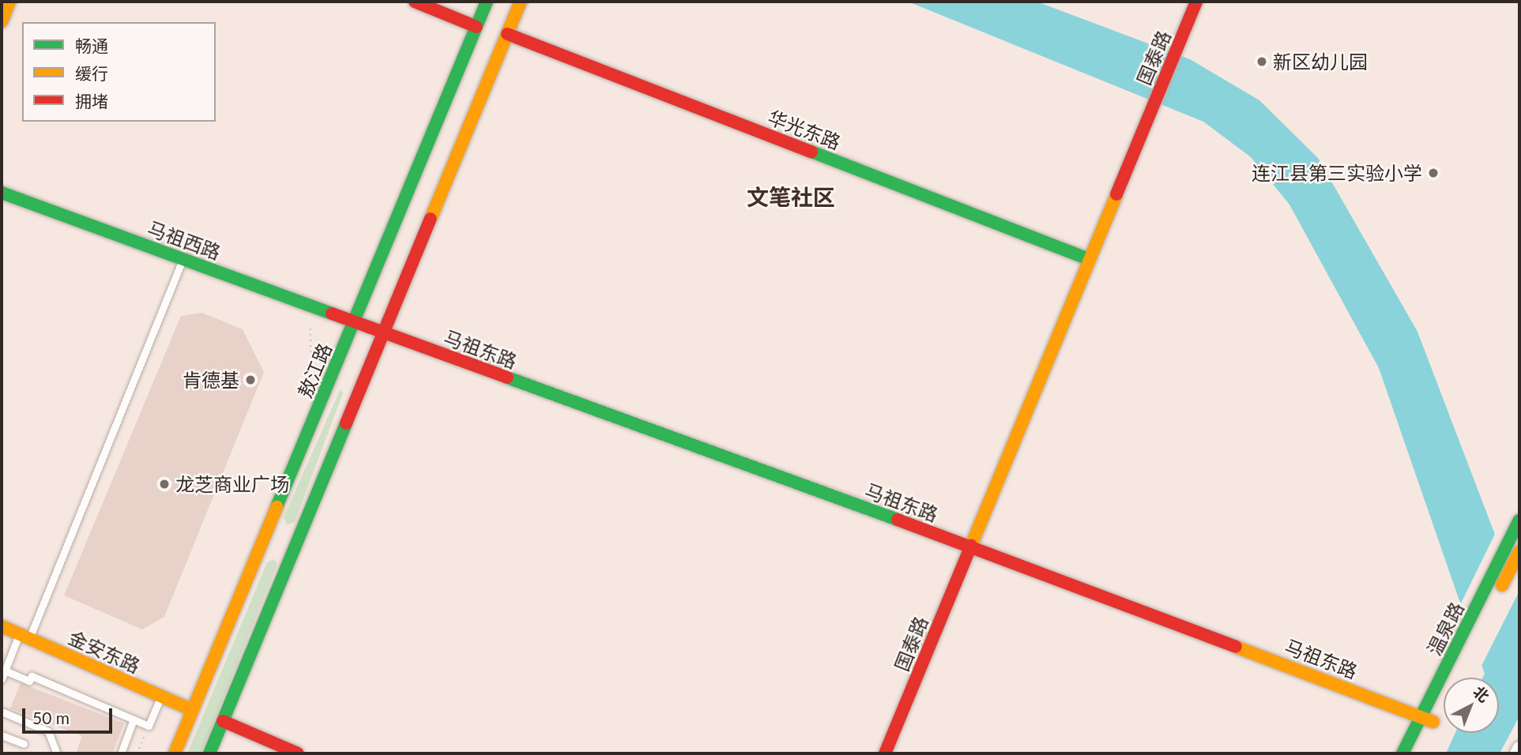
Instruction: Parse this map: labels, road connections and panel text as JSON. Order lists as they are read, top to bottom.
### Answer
{
  "streets": {
    "main road": [
      "国泰路",
      "华光东路",
      "马祖西路",
      "马祖东路",
      "敖江路",
      "温泉路",
      "金安东路"
    ]
  },
  "crossings": [
    ["国泰路", "华光东路"],
    ["国泰路", "马祖东路"],
    ["马祖西路", "马祖东路"],
    ["马祖西路", "敖江路"],
    ["马祖东路", "敖江路"],
    ["马祖东路", "温泉路"],
    ["敖江路", "金安东路"]
  ],
  "districts": ["文笔社区"],
  "places": [
    "新区幼儿园",
    "连江县第三实验小学",
    "肯德基",
    "龙芝商业广场"
  ],
  "legend": ["畅通", "缓行", "拥堵"],
  "scale_bar": "50 m",
  "north": "top right"
}
